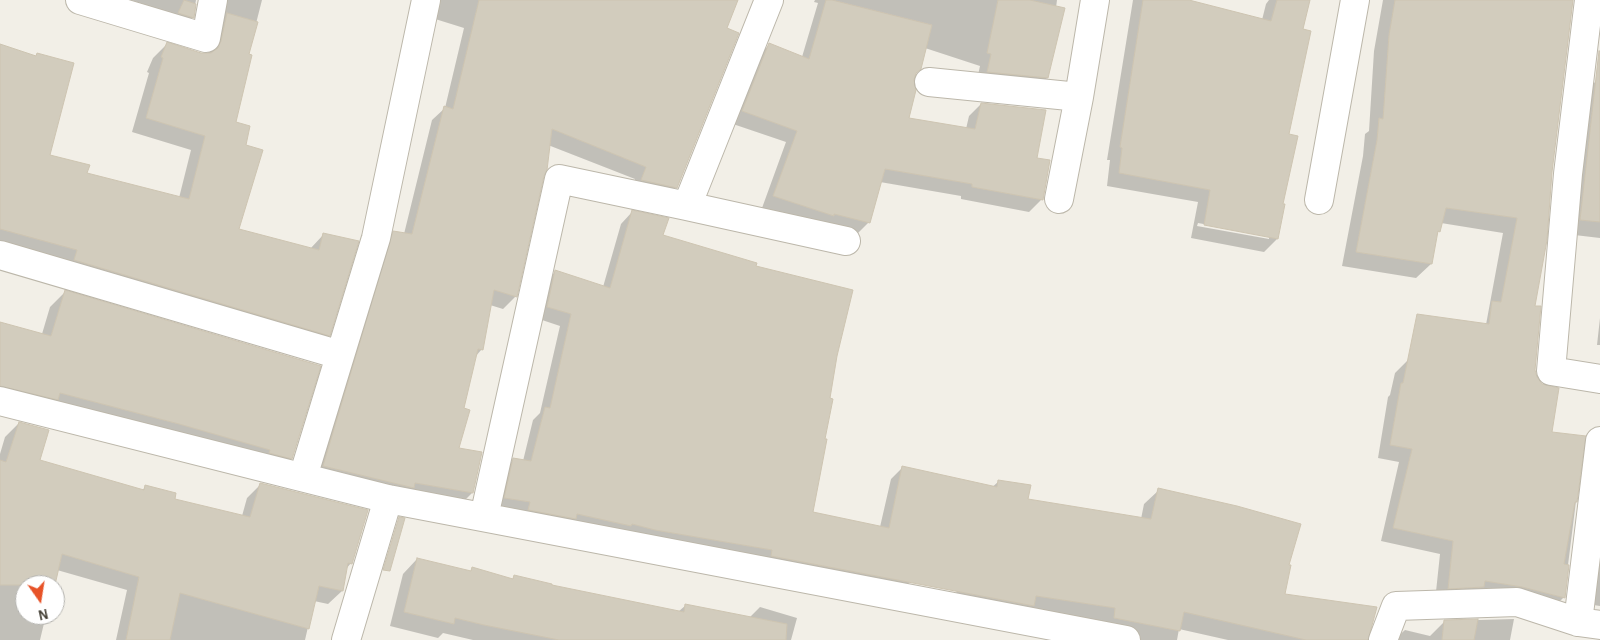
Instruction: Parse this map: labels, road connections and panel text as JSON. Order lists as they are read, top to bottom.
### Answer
{
  "north": "bottom"
}
